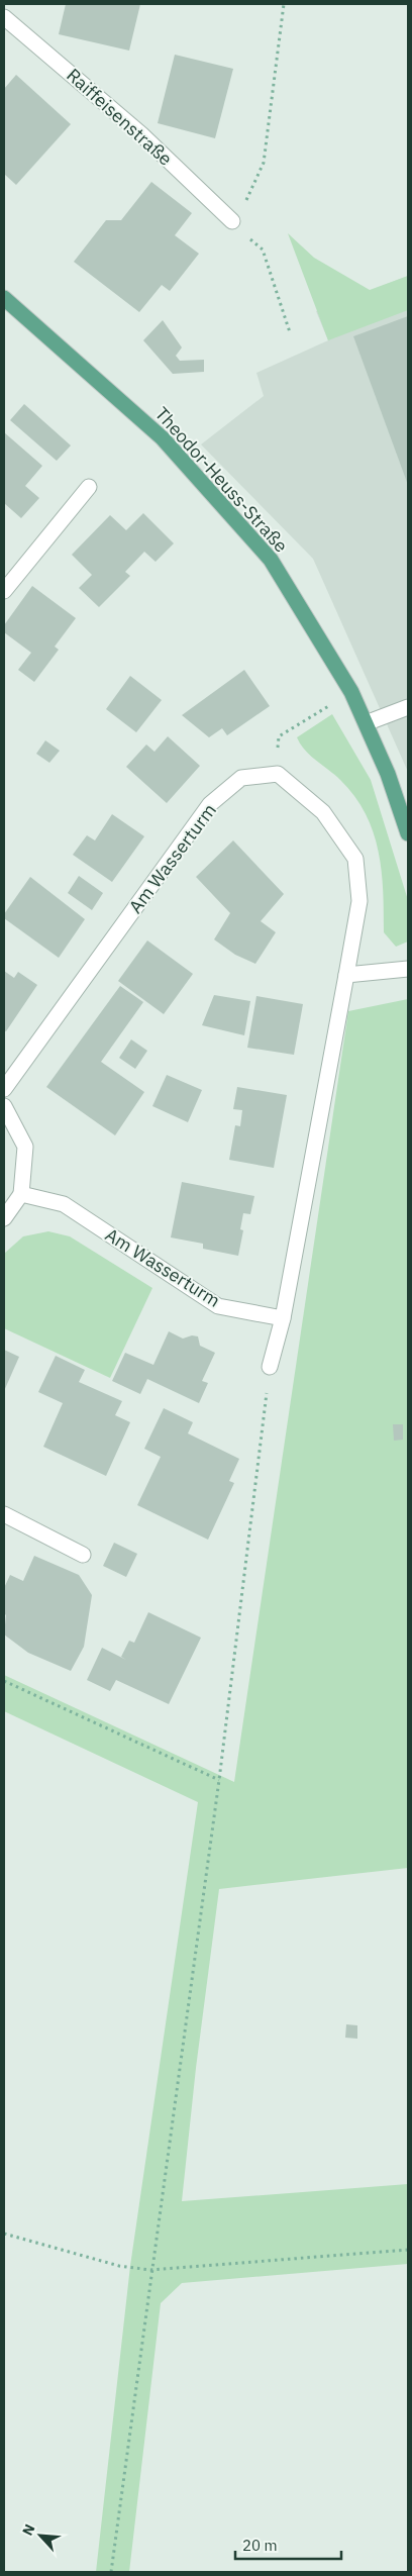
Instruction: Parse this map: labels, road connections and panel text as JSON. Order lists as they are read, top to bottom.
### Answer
{
  "streets": {
    "main road": ["Theodor-Heuss-Straße"],
    "street": ["Raiffeisenstraße", "Am Wasserturm"]
  },
  "scale_bar": "20 m",
  "north": "top left"
}
